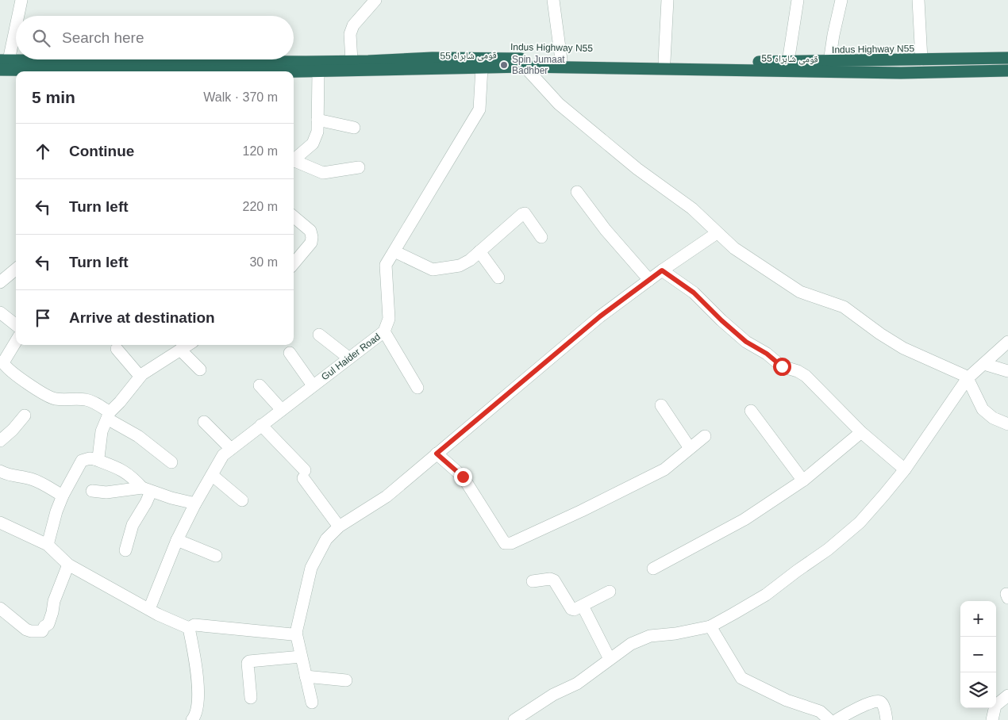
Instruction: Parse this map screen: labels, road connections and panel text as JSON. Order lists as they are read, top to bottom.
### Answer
{
  "streets": {
    "highway": ["Indus Highway N55", "قومی شاہراہ 55"],
    "street": ["Gul Haider Road"]
  },
  "crossings": [
    ["قومی شاہراہ 55", "Gul Haider Road"]
  ],
  "places": ["Spin Jumaat Badhber"],
  "page": {
    "search": "Search here",
    "heading": ["5 min", "Walk · 370 m"],
    "list": [
      ["Continue", "120 m"],
      ["Turn left", "220 m"],
      ["Turn left", "30 m"],
      "Arrive at destination"
    ],
    "map_buttons": ["+", "−"]
  }
}
